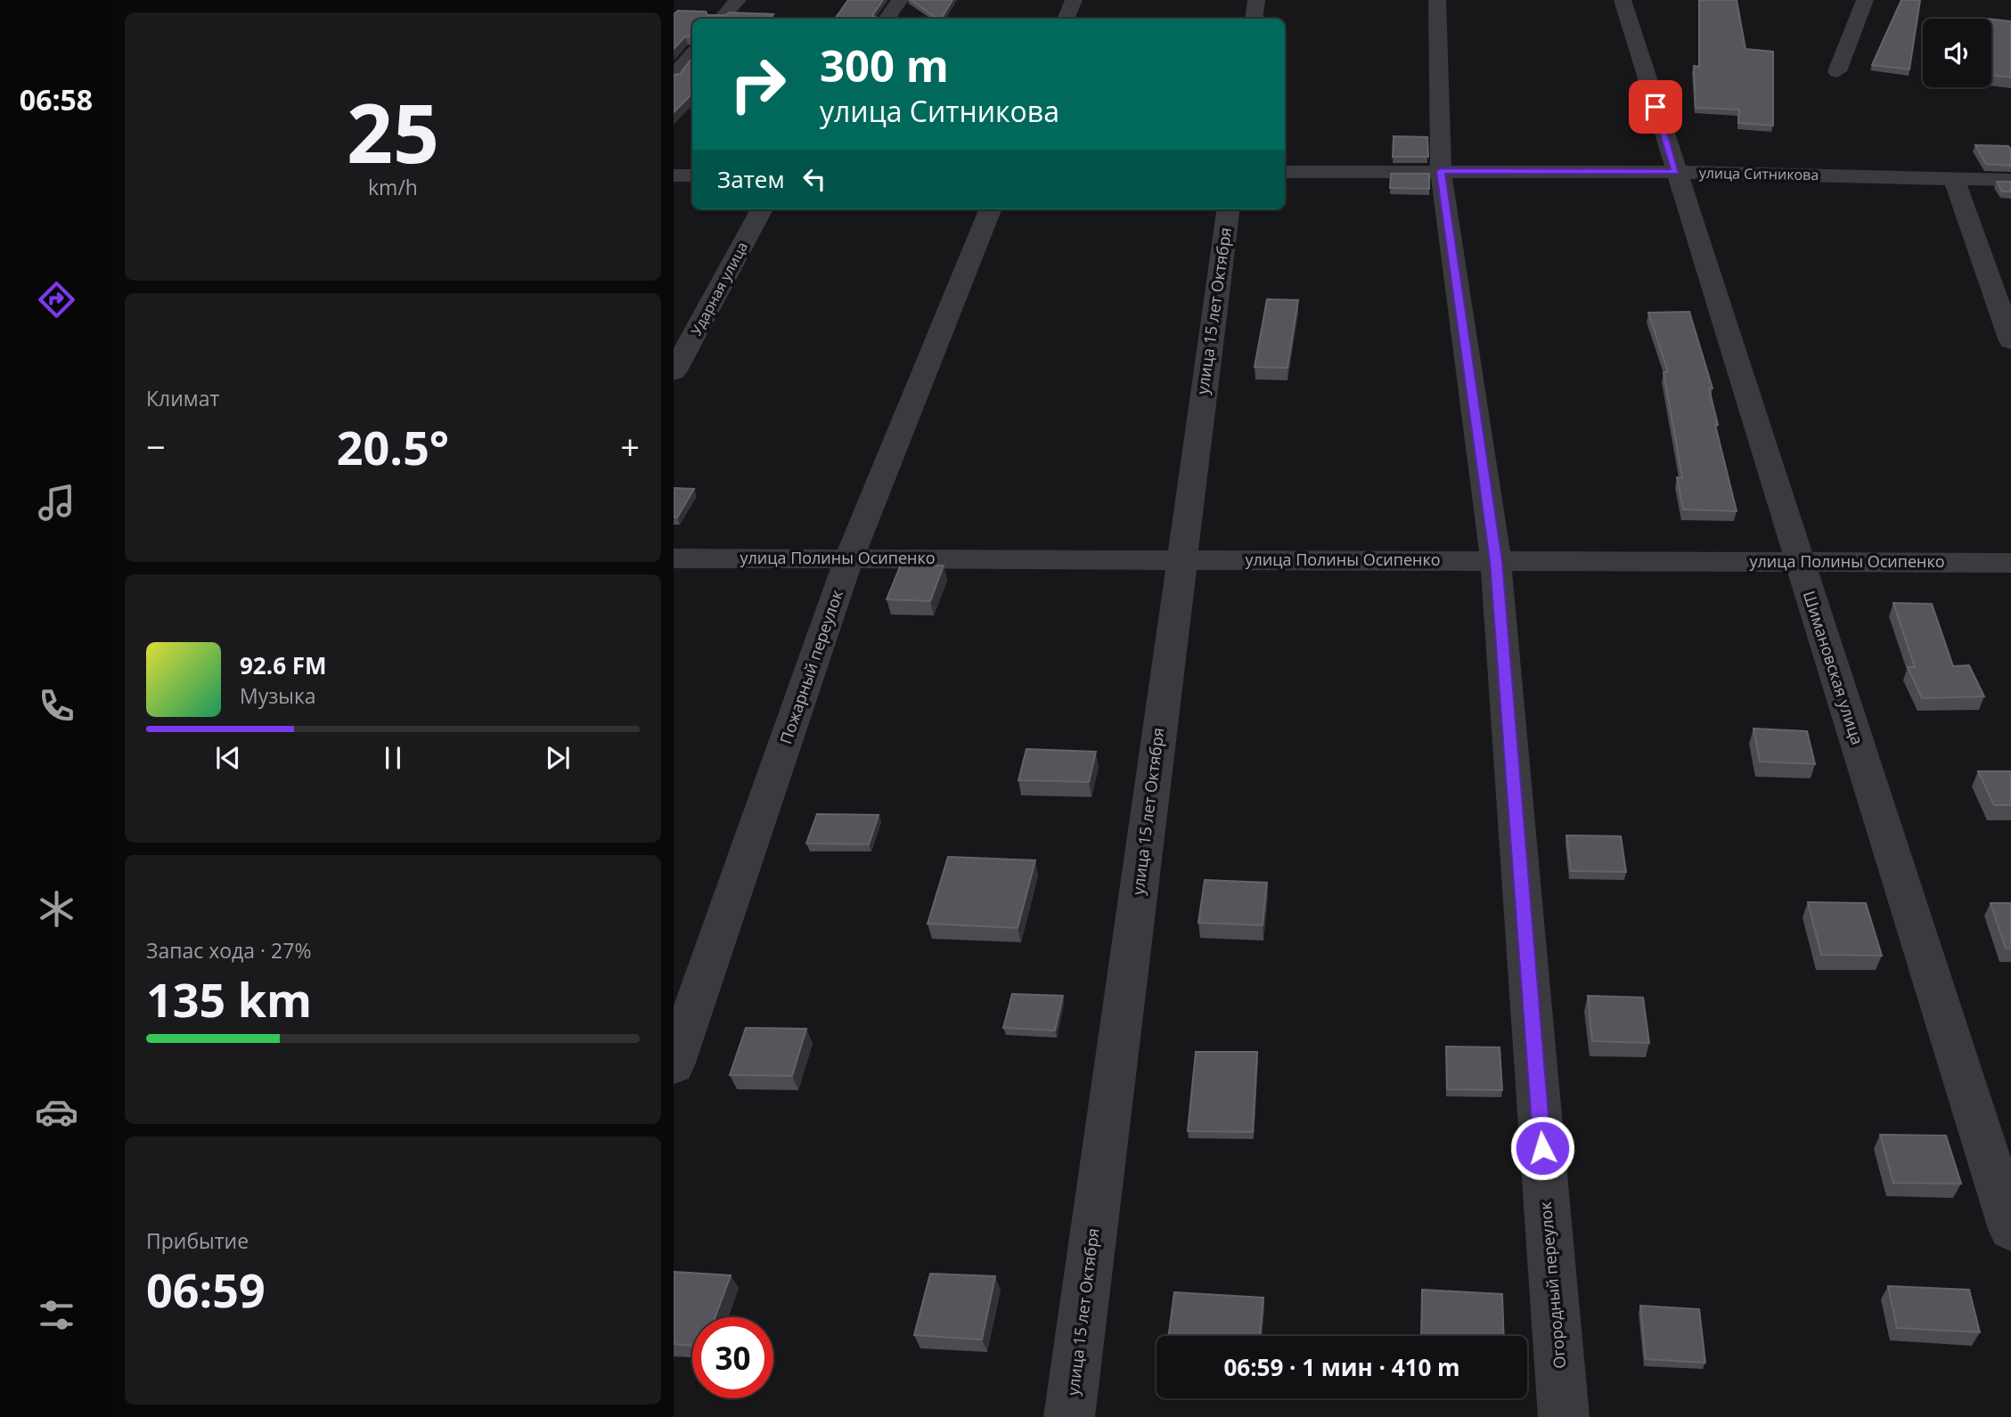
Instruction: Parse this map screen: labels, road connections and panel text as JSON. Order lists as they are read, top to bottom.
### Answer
{
  "streets": {
    "street": [
      "улица Ситникова",
      "Ударная улица",
      "улица 15 лет Октября",
      "улица Полины Осипенко",
      "Пожарный переулок",
      "Шимановская улица",
      "Огородный переулок"
    ]
  },
  "crossings": [
    ["улица Ситникова", "Шимановская улица"],
    ["улица Ситникова", "Огородный переулок"],
    ["улица 15 лет Октября", "улица Полины Осипенко"],
    ["улица Полины Осипенко", "Пожарный переулок"],
    ["улица Полины Осипенко", "Шимановская улица"],
    ["улица Полины Осипенко", "Огородный переулок"]
  ],
  "page": {
    "tabs": "06:58",
    "tile": [
      ["25", "km/h"],
      "Климат",
      ["Запас хода · 27%", "135 km"],
      ["Прибытие", "06:59"]
    ],
    "turn": ["300 m", "улица Ситникова"],
    "then": "Затем",
    "heat": ["−", "20.5°", "+"],
    "song": ["92.6 FM", "Музыка"],
    "limit": "30",
    "trip": "06:59 · 1 мин · 410 m"
  }
}
